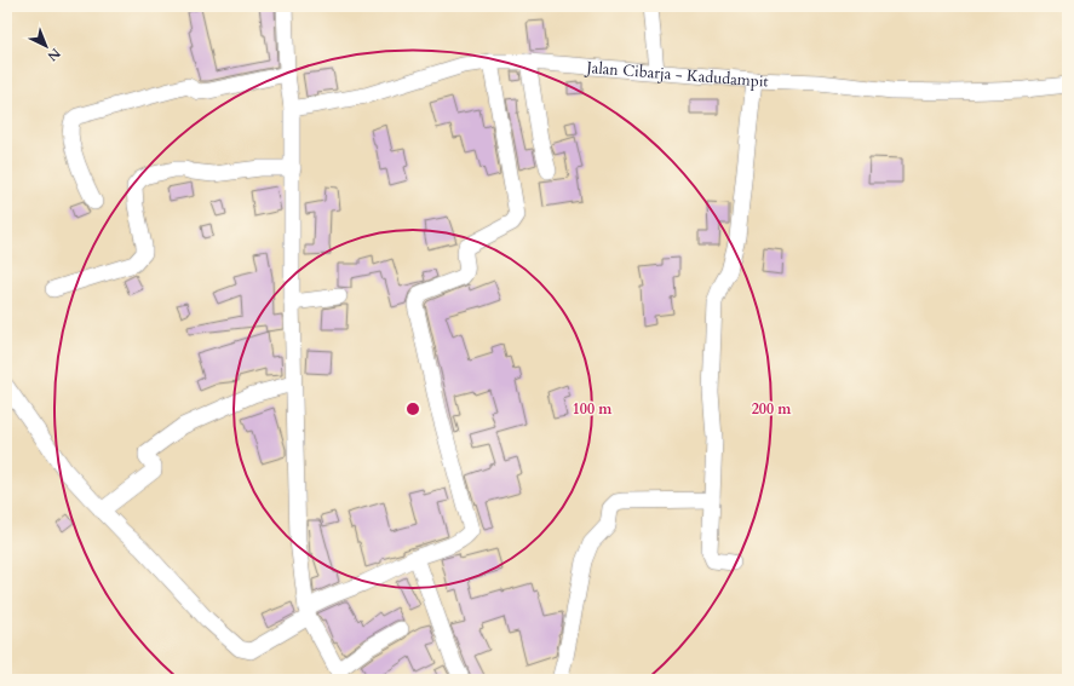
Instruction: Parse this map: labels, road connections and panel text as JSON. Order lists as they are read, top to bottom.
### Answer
{
  "streets": {
    "street": ["Jalan Cibarja - Kadudampit"]
  },
  "north": "bottom right",
  "rings": ["100 m", "200 m"]
}
